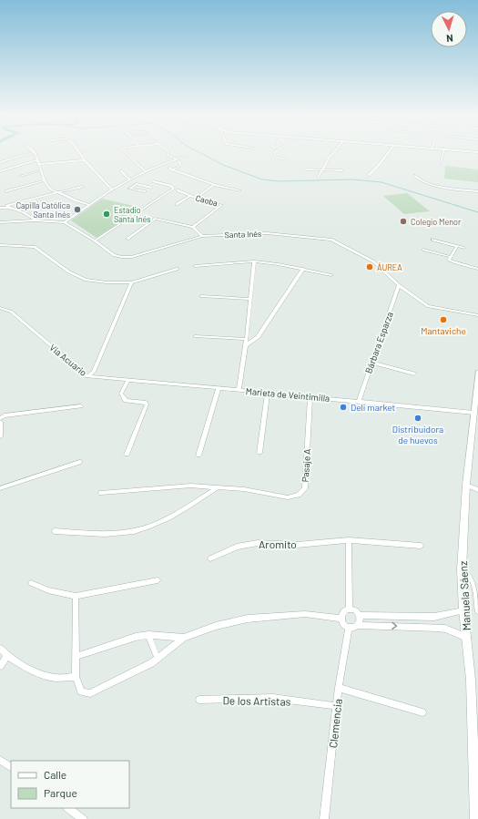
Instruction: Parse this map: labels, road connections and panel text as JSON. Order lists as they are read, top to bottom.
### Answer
{
  "streets": {
    "street": [
      "Caoba",
      "Santa Inés",
      "Bárbara Esparza",
      "Via Acuario",
      "Marieta de Veintimilla",
      "Pasaje A",
      "Aromito",
      "Manuela Sáenz",
      "De los Artistas",
      "Clemencia"
    ]
  },
  "crossings": [
    ["Santa Inés", "Bárbara Esparza"],
    ["Bárbara Esparza", "Marieta de Veintimilla"],
    ["Via Acuario", "Marieta de Veintimilla"],
    ["Marieta de Veintimilla", "Pasaje A"],
    ["Marieta de Veintimilla", "Manuela Sáenz"],
    ["De los Artistas", "Clemencia"]
  ],
  "places": [
    "Capilla Católica Santa Inés",
    "Estadio Santa Inés",
    "Colegio Menor",
    "ÁUREA",
    "Mantaviche",
    "Deli market",
    "Distribuidora de huevos"
  ],
  "legend": ["Calle", "Parque"],
  "north": "bottom"
}
